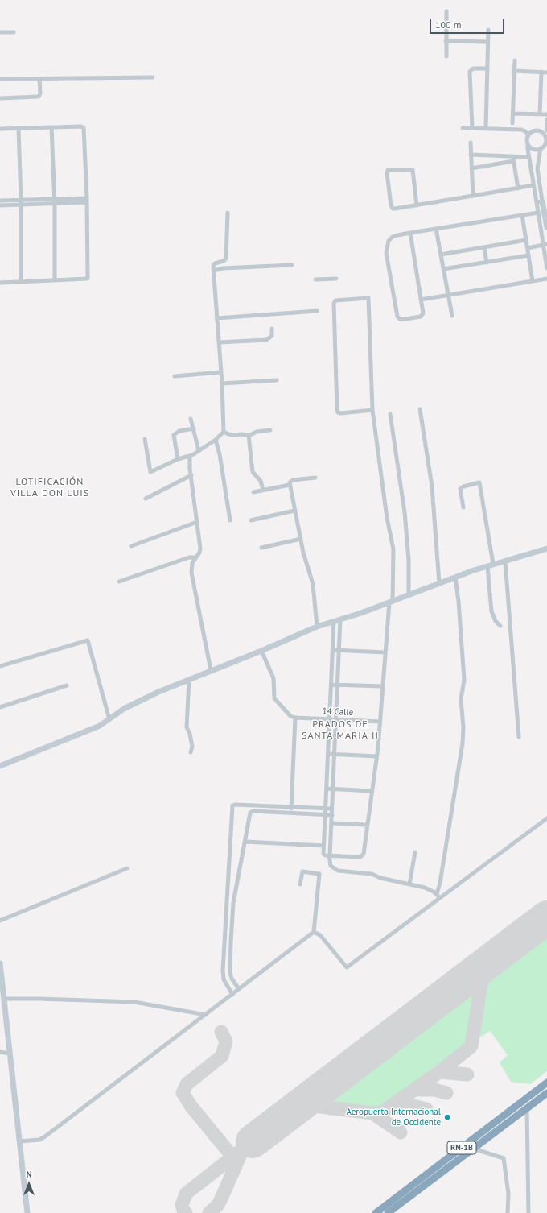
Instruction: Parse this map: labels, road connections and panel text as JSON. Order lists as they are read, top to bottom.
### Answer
{
  "streets": {
    "highway": ["RN-1B"],
    "street": ["14 Calle"]
  },
  "districts": ["LOTIFICACIÓN VILLA DON LUIS", "PRADOS DE SANTA MARIA II"],
  "places": ["Aeropuerto Internacional de Occidente"],
  "scale_bar": "100 m",
  "north": "top"
}
